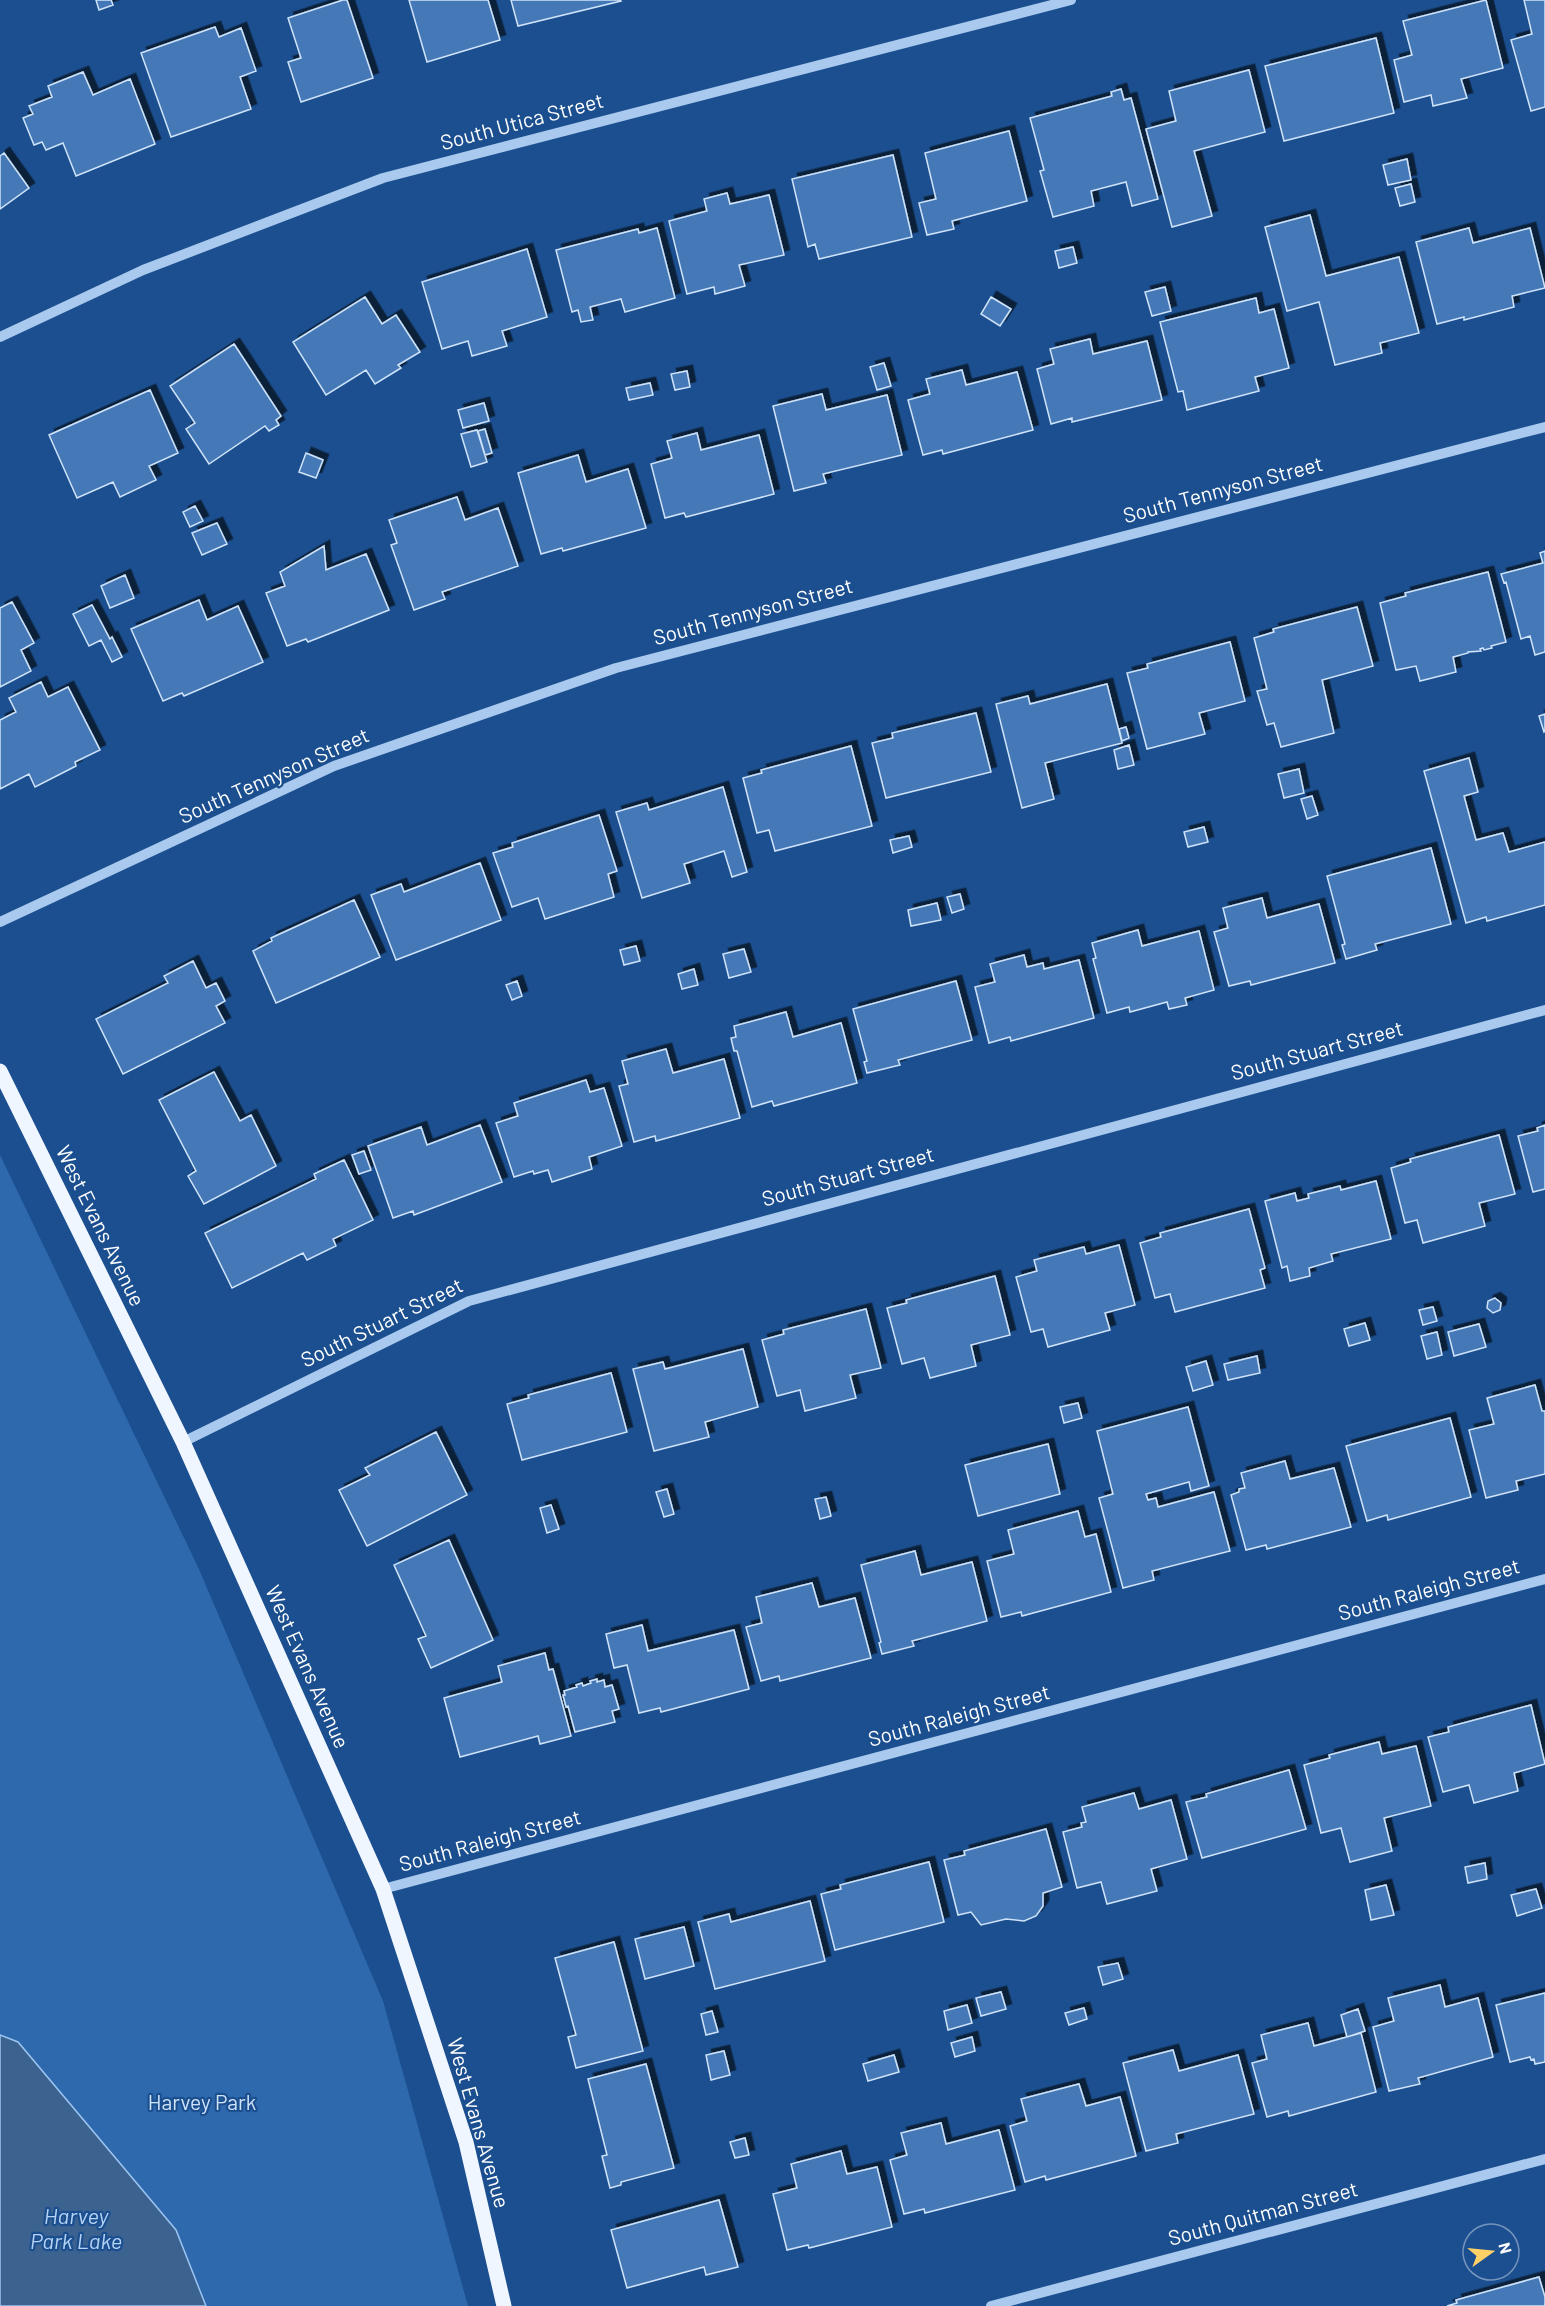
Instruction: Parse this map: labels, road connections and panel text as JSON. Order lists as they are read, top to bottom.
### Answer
{
  "streets": {
    "main road": ["West Evans Avenue"],
    "street": [
      "South Utica Street",
      "South Tennyson Street",
      "South Stuart Street",
      "South Raleigh Street",
      "South Quitman Street"
    ]
  },
  "crossings": [
    ["South Stuart Street", "West Evans Avenue"],
    ["West Evans Avenue", "South Raleigh Street"]
  ],
  "water": ["Harvey Park Lake"],
  "parks": ["Harvey Park"],
  "north": "right"
}
